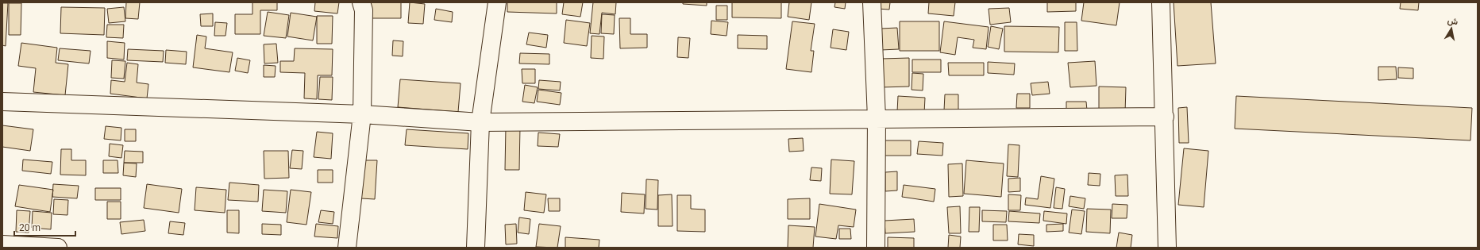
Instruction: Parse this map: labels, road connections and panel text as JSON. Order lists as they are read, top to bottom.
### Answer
{
  "scale_bar": "20 m",
  "north": "top"
}
